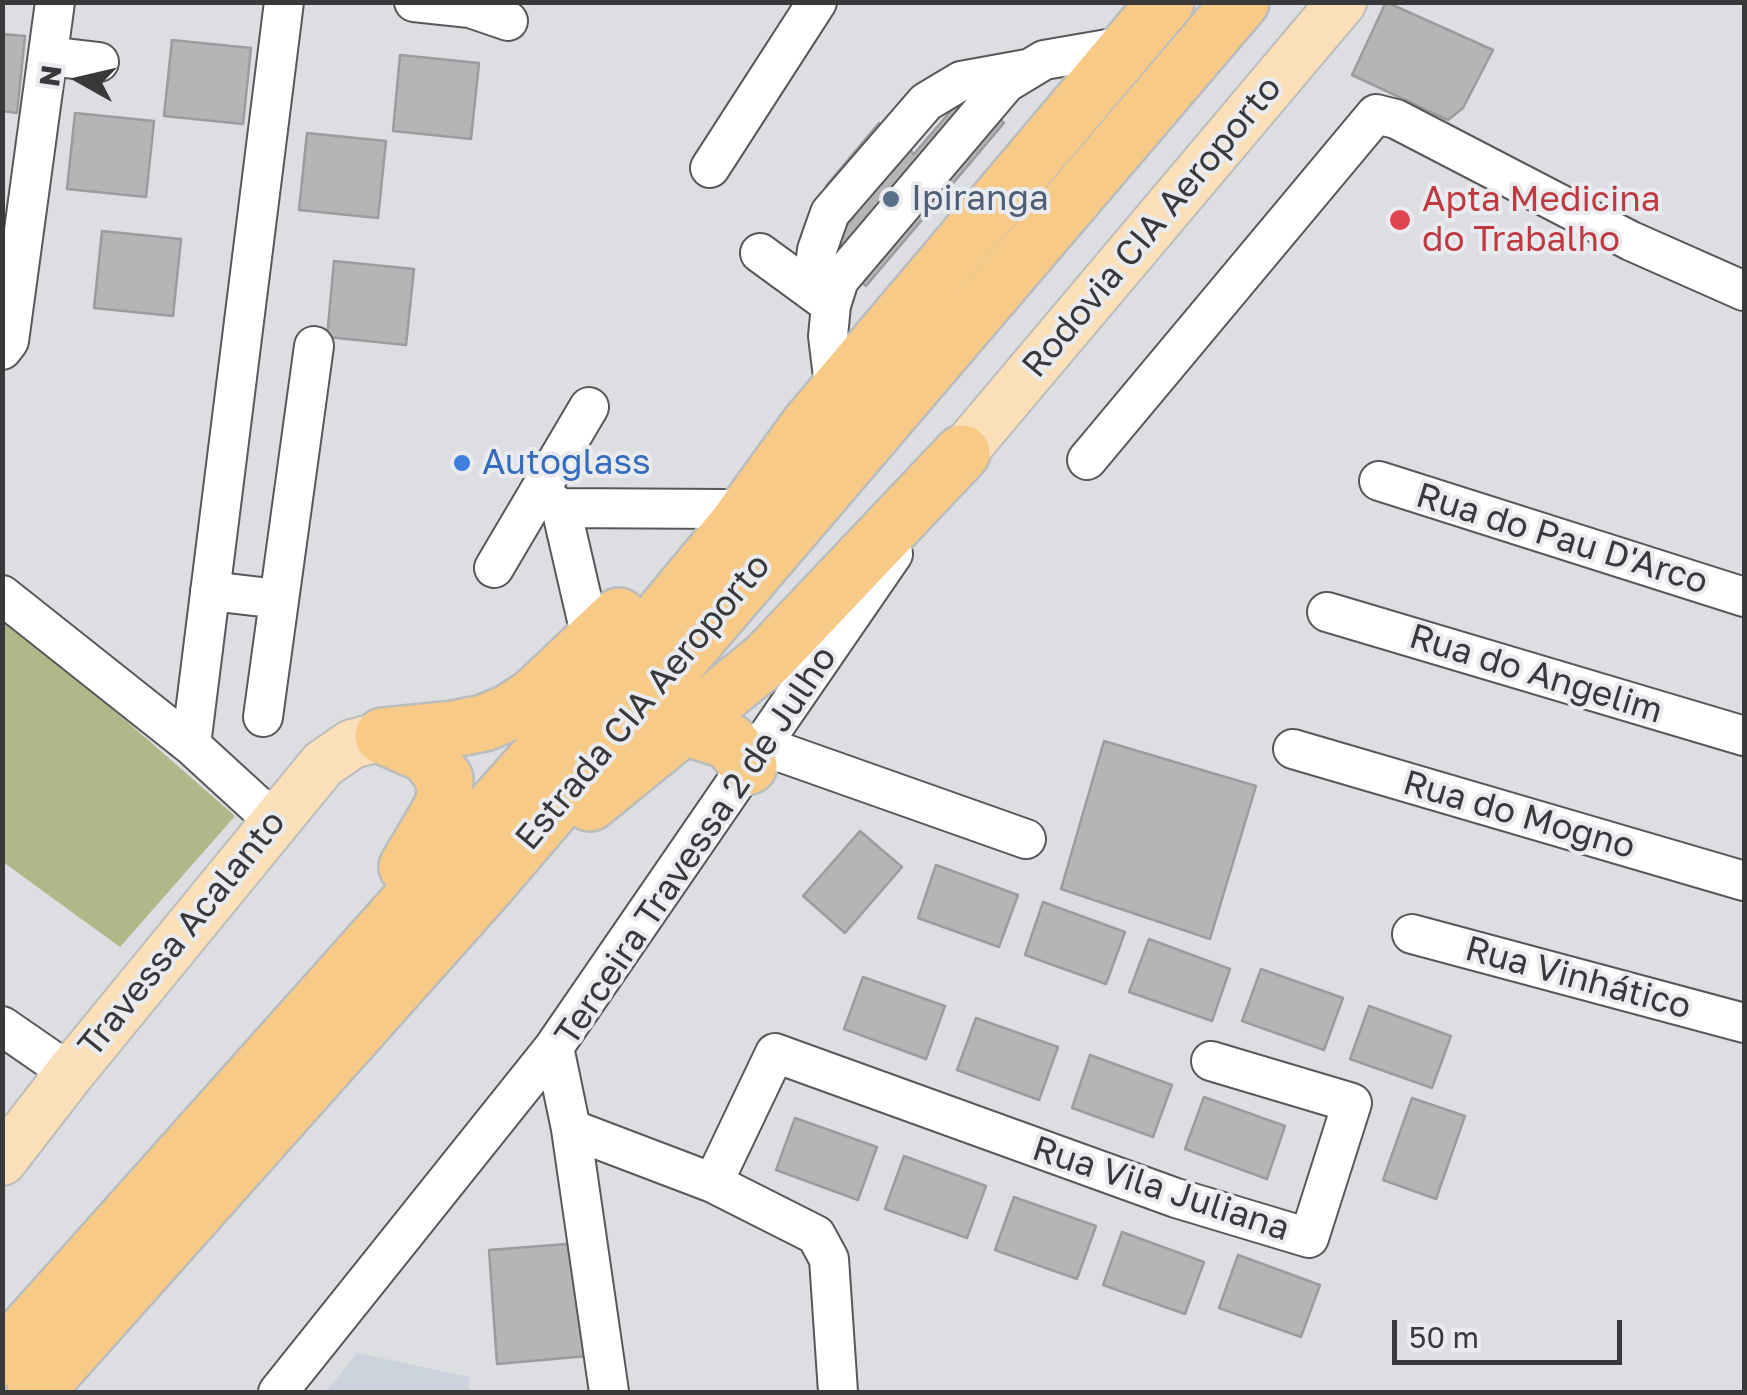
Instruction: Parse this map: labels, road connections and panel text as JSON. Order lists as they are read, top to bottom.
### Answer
{
  "streets": {
    "highway": ["Estrada CIA Aeroporto"],
    "main road": ["Rodovia CIA Aeroporto", "Travessa Acalanto"],
    "street": [
      "Rua do Pau D'Arco",
      "Rua do Angelim",
      "Rua do Mogno",
      "Terceira Travessa 2 de Julho",
      "Rua Vinhático",
      "Rua Vila Juliana"
    ]
  },
  "crossings": [
    ["Rodovia CIA Aeroporto", "Terceira Travessa 2 de Julho"]
  ],
  "places": ["Ipiranga", "Apta Medicina do Trabalho", "Autoglass"],
  "scale_bar": "50 m",
  "north": "left"
}
